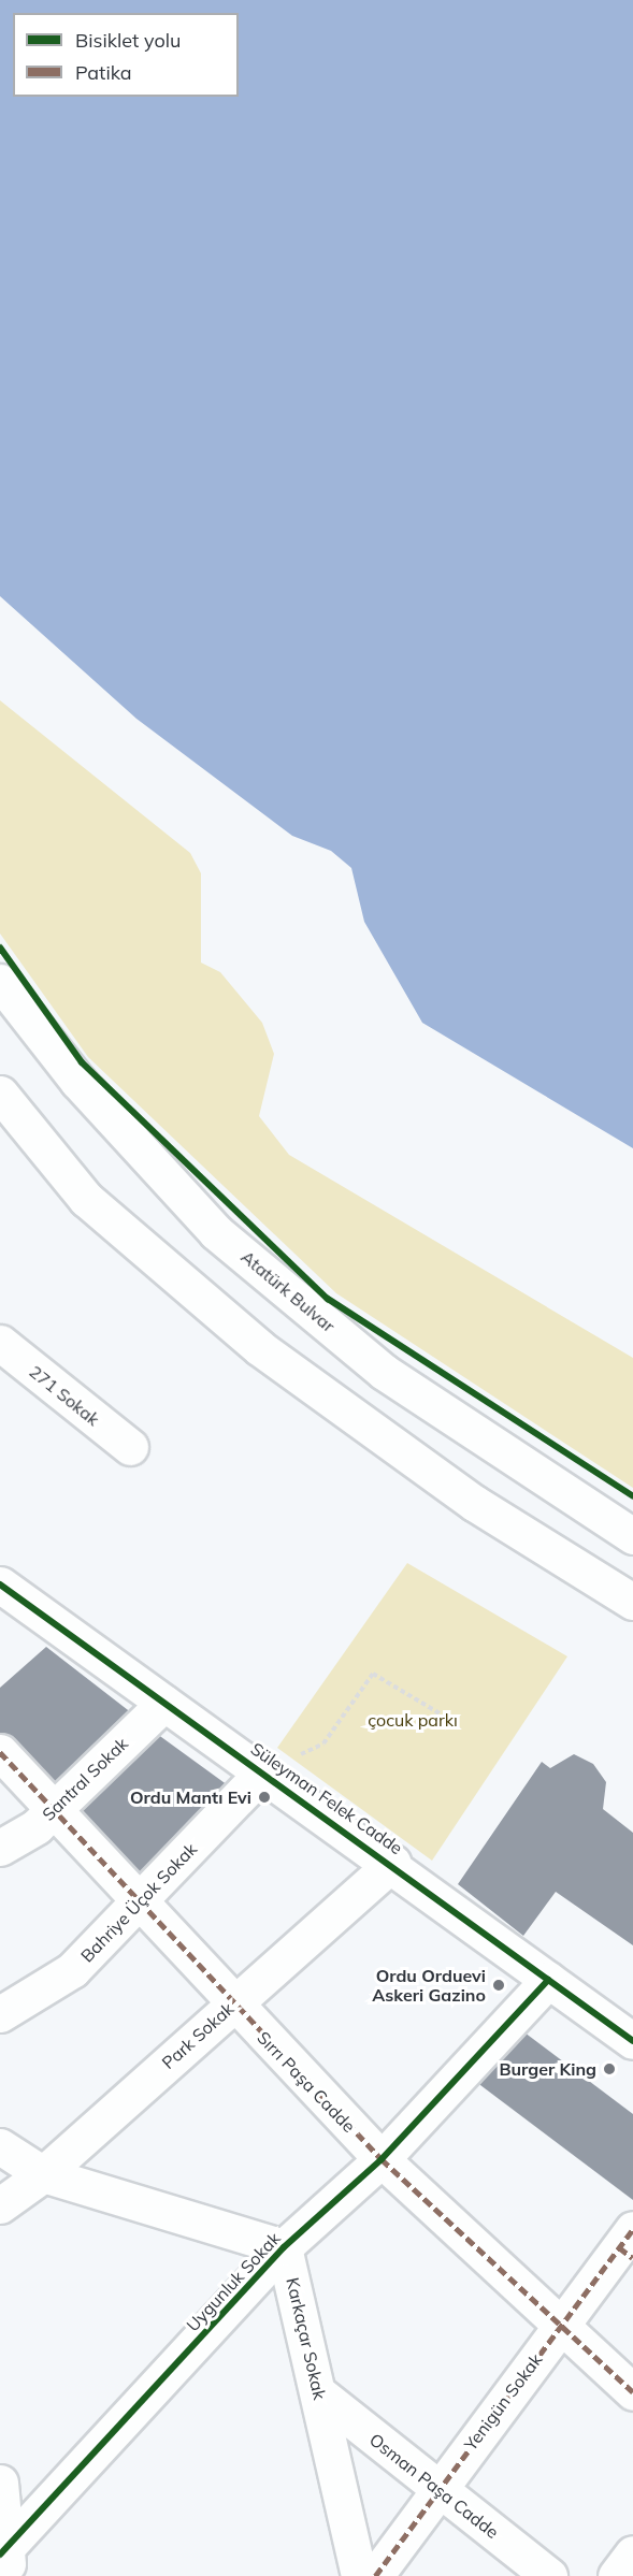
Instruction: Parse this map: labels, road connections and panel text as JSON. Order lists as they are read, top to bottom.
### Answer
{
  "streets": {
    "main road": [
      "Atatürk Bulvar",
      "271 Sokak",
      "Santral Sokak",
      "Süleyman Felek Cadde",
      "Bahriye Üçok Sokak",
      "Park Sokak",
      "Sırrı Paşa Cadde",
      "Uygunluk Sokak",
      "Karkaçar Sokak",
      "Yenigün Sokak",
      "Osman Paşa Cadde"
    ]
  },
  "crossings": [
    ["Santral Sokak", "Süleyman Felek Cadde"],
    ["Santral Sokak", "Sırrı Paşa Cadde"],
    ["Süleyman Felek Cadde", "Bahriye Üçok Sokak"],
    ["Süleyman Felek Cadde", "Park Sokak"],
    ["Süleyman Felek Cadde", "Uygunluk Sokak"],
    ["Bahriye Üçok Sokak", "Sırrı Paşa Cadde"],
    ["Park Sokak", "Sırrı Paşa Cadde"],
    ["Sırrı Paşa Cadde", "Uygunluk Sokak"],
    ["Sırrı Paşa Cadde", "Yenigün Sokak"],
    ["Uygunluk Sokak", "Karkaçar Sokak"],
    ["Karkaçar Sokak", "Osman Paşa Cadde"],
    ["Yenigün Sokak", "Osman Paşa Cadde"]
  ],
  "parks": ["çocuk parkı"],
  "places": ["Ordu Mantı Evi", "Ordu Orduevi Askeri Gazino", "Burger King"],
  "legend": ["Bisiklet yolu", "Patika"]
}
